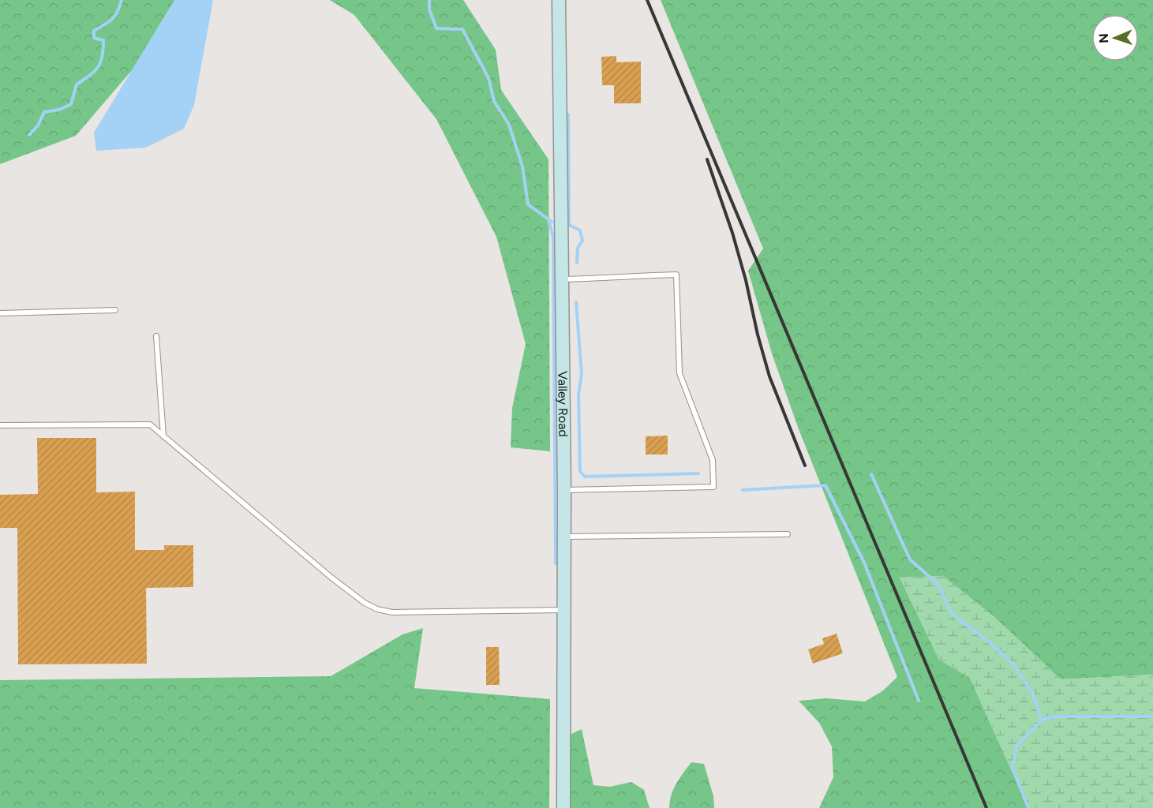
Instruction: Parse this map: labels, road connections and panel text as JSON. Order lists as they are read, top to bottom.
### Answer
{
  "streets": {
    "street": ["Valley Road"]
  },
  "north": "left"
}
